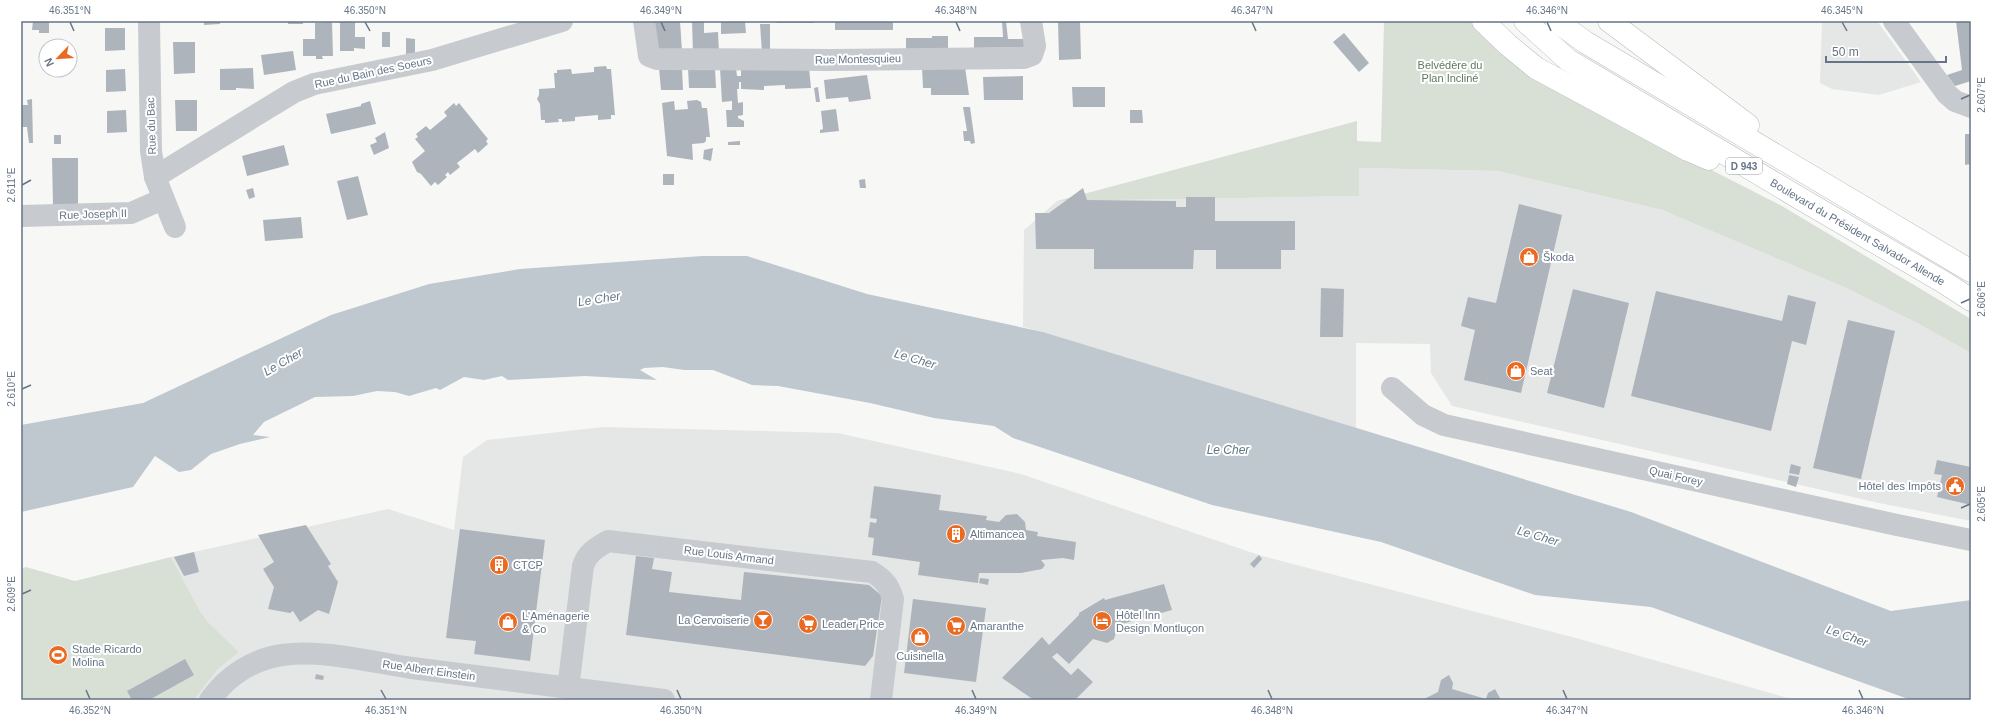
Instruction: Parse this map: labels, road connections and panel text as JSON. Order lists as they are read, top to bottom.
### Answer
{
  "streets": {
    "main road": ["D 943", "Boulevard du Président Salvador Allende"],
    "street": [
      "Rue Montesquieu",
      "Rue du Bain des Soeurs",
      "Rue du Bac",
      "Rue Joseph II",
      "Quai Forey",
      "Rue Louis Armand",
      "Rue Albert Einstein"
    ]
  },
  "crossings": [
    ["Rue du Bain des Soeurs", "Rue du Bac"],
    ["Rue du Bac", "Rue Joseph II"],
    ["Rue Louis Armand", "Rue Albert Einstein"]
  ],
  "water": ["Le Cher"],
  "parks": ["Belvédère du Plan Incliné"],
  "places": {
    "shop": [
      "Škoda",
      "Seat",
      "L'Aménagerie & Co",
      "Cuisinella"
    ],
    "public building": ["Hôtel des Impôts"],
    "building": ["Altimancea", "CTCP"],
    "bar": ["La Cervoiserie"],
    "hotel": ["Hôtel Inn Design Montluçon"],
    "supermarket": ["Leader Price", "Amaranthe"],
    "sports": ["Stade Ricardo Molina"]
  },
  "scale_bar": "50 m",
  "north": "bottom left",
  "coordinates": [
    "46.351°N",
    "46.350°N",
    "46.349°N",
    "46.348°N",
    "46.347°N",
    "46.346°N",
    "46.345°N",
    "2.607°E",
    "2.611°E",
    "2.606°E",
    "2.610°E",
    "2.605°E",
    "2.609°E",
    "46.352°N"
  ]
}
